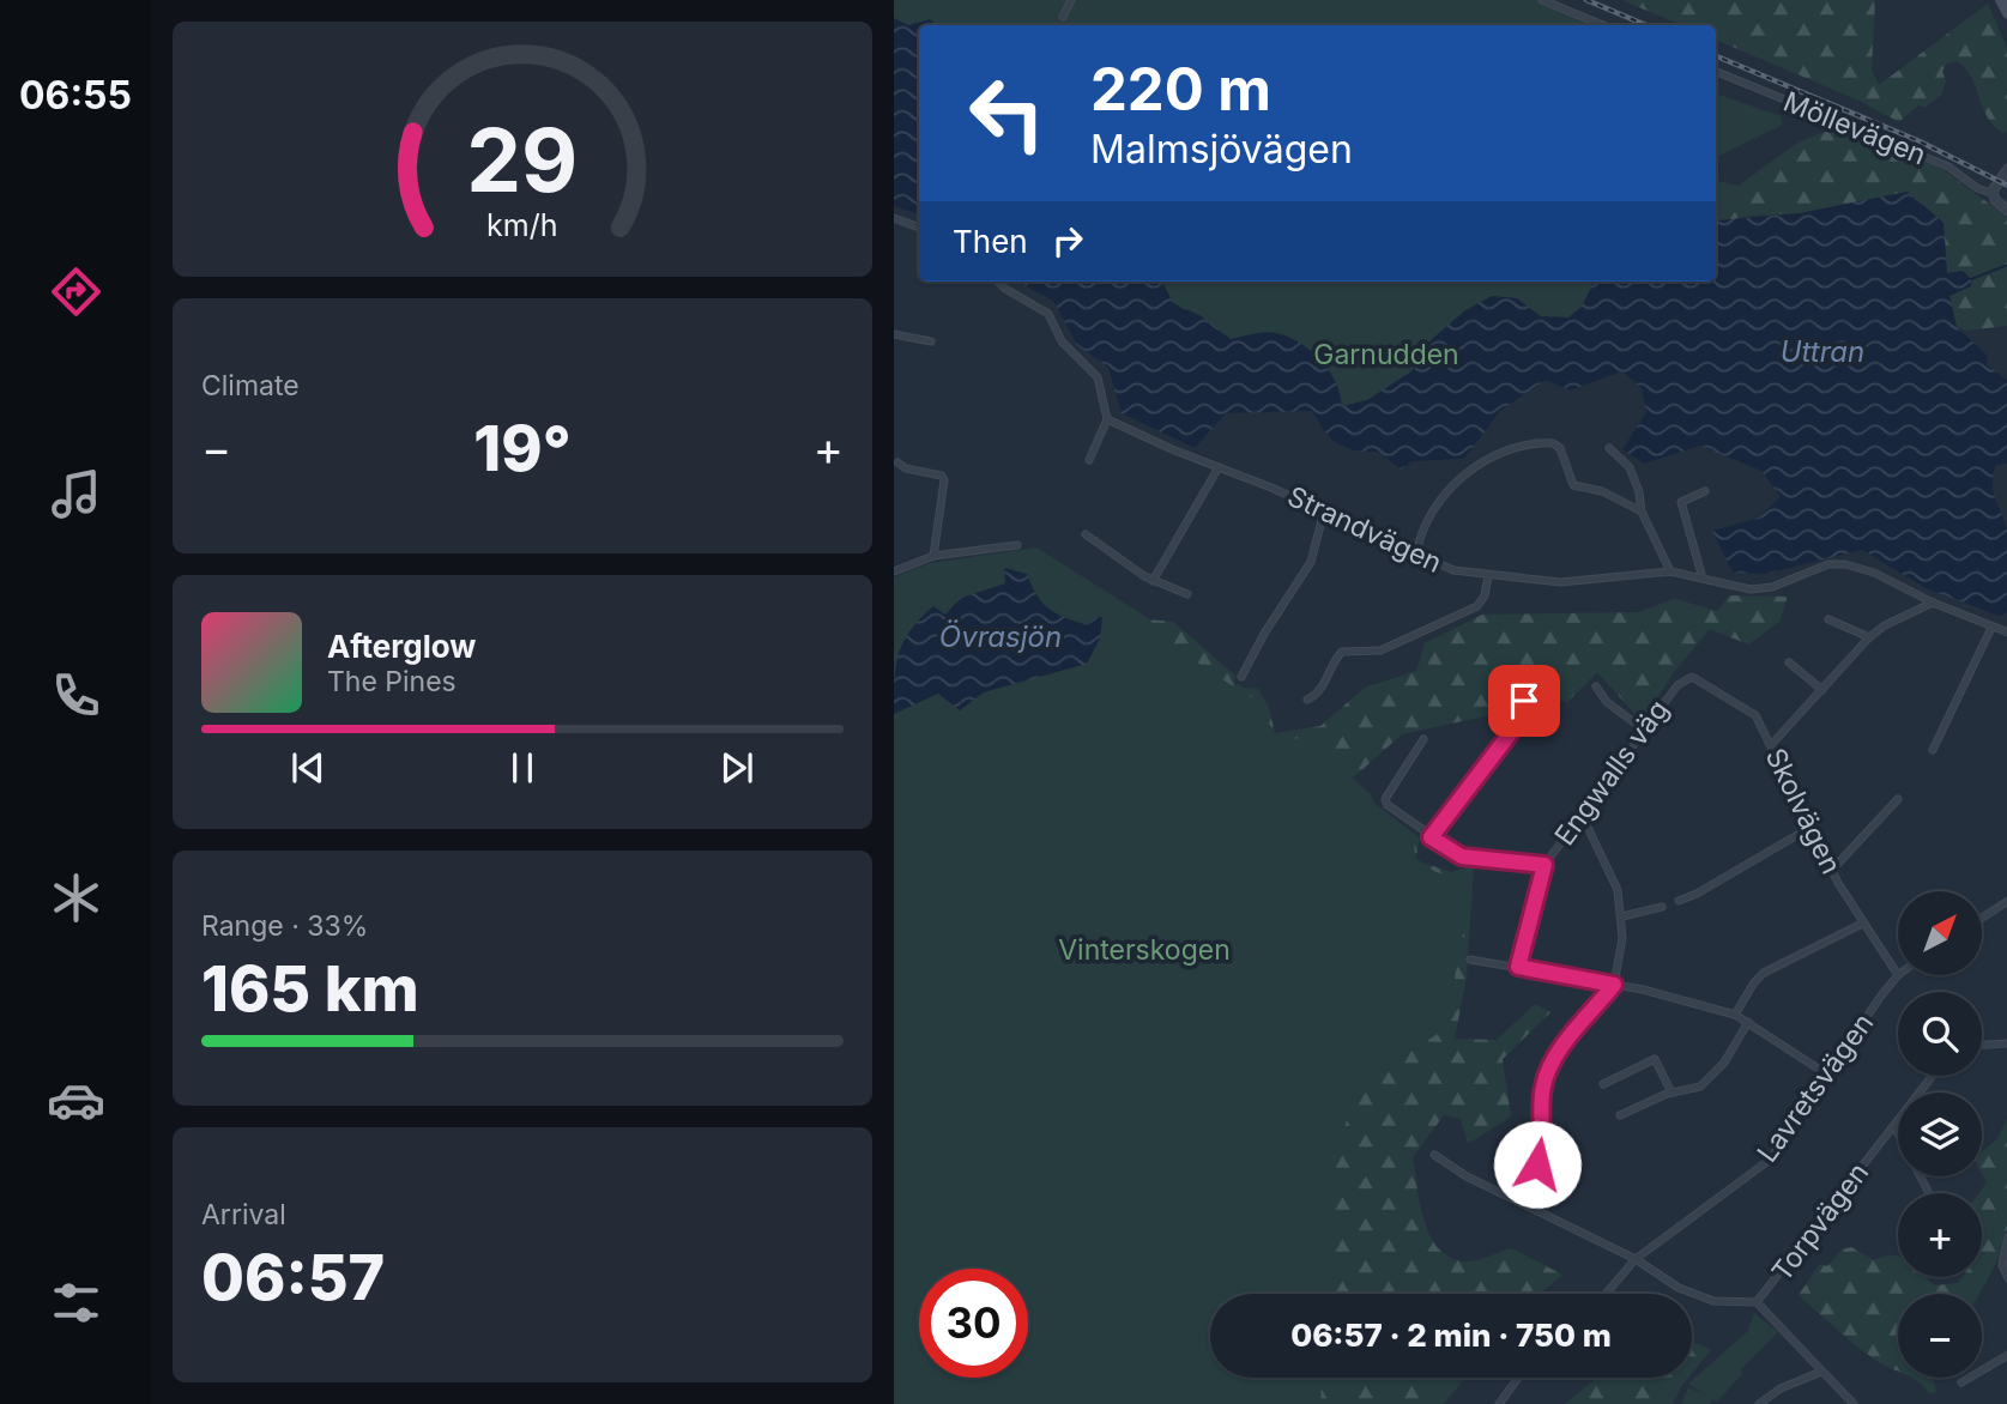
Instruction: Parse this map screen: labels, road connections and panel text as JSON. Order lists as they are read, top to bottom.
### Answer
{
  "streets": {
    "street": [
      "Möllevägen",
      "Strandvägen",
      "Engwalls väg",
      "Skolvägen",
      "Lavretsvägen",
      "Torpvägen"
    ]
  },
  "crossings": [
    ["Engwalls väg", "Skolvägen"],
    ["Skolvägen", "Lavretsvägen"]
  ],
  "water": ["Uttran", "Övrasjön"],
  "parks": ["Garnudden", "Vinterskogen"],
  "north": "top right",
  "page": {
    "tabs": "06:55",
    "turn": ["220 m", "Malmsjövägen"],
    "then": "Then",
    "tile": [
      "Climate",
      ["Range · 33%", "165 km"],
      ["Arrival", "06:57"]
    ],
    "heat": ["−", "19°", "+"],
    "song": ["Afterglow", "The Pines"],
    "map_buttons": ["+", "−"],
    "limit": "30",
    "trip": "06:57 · 2 min · 750 m",
    "gauge": ["29", "km/h"]
  }
}
